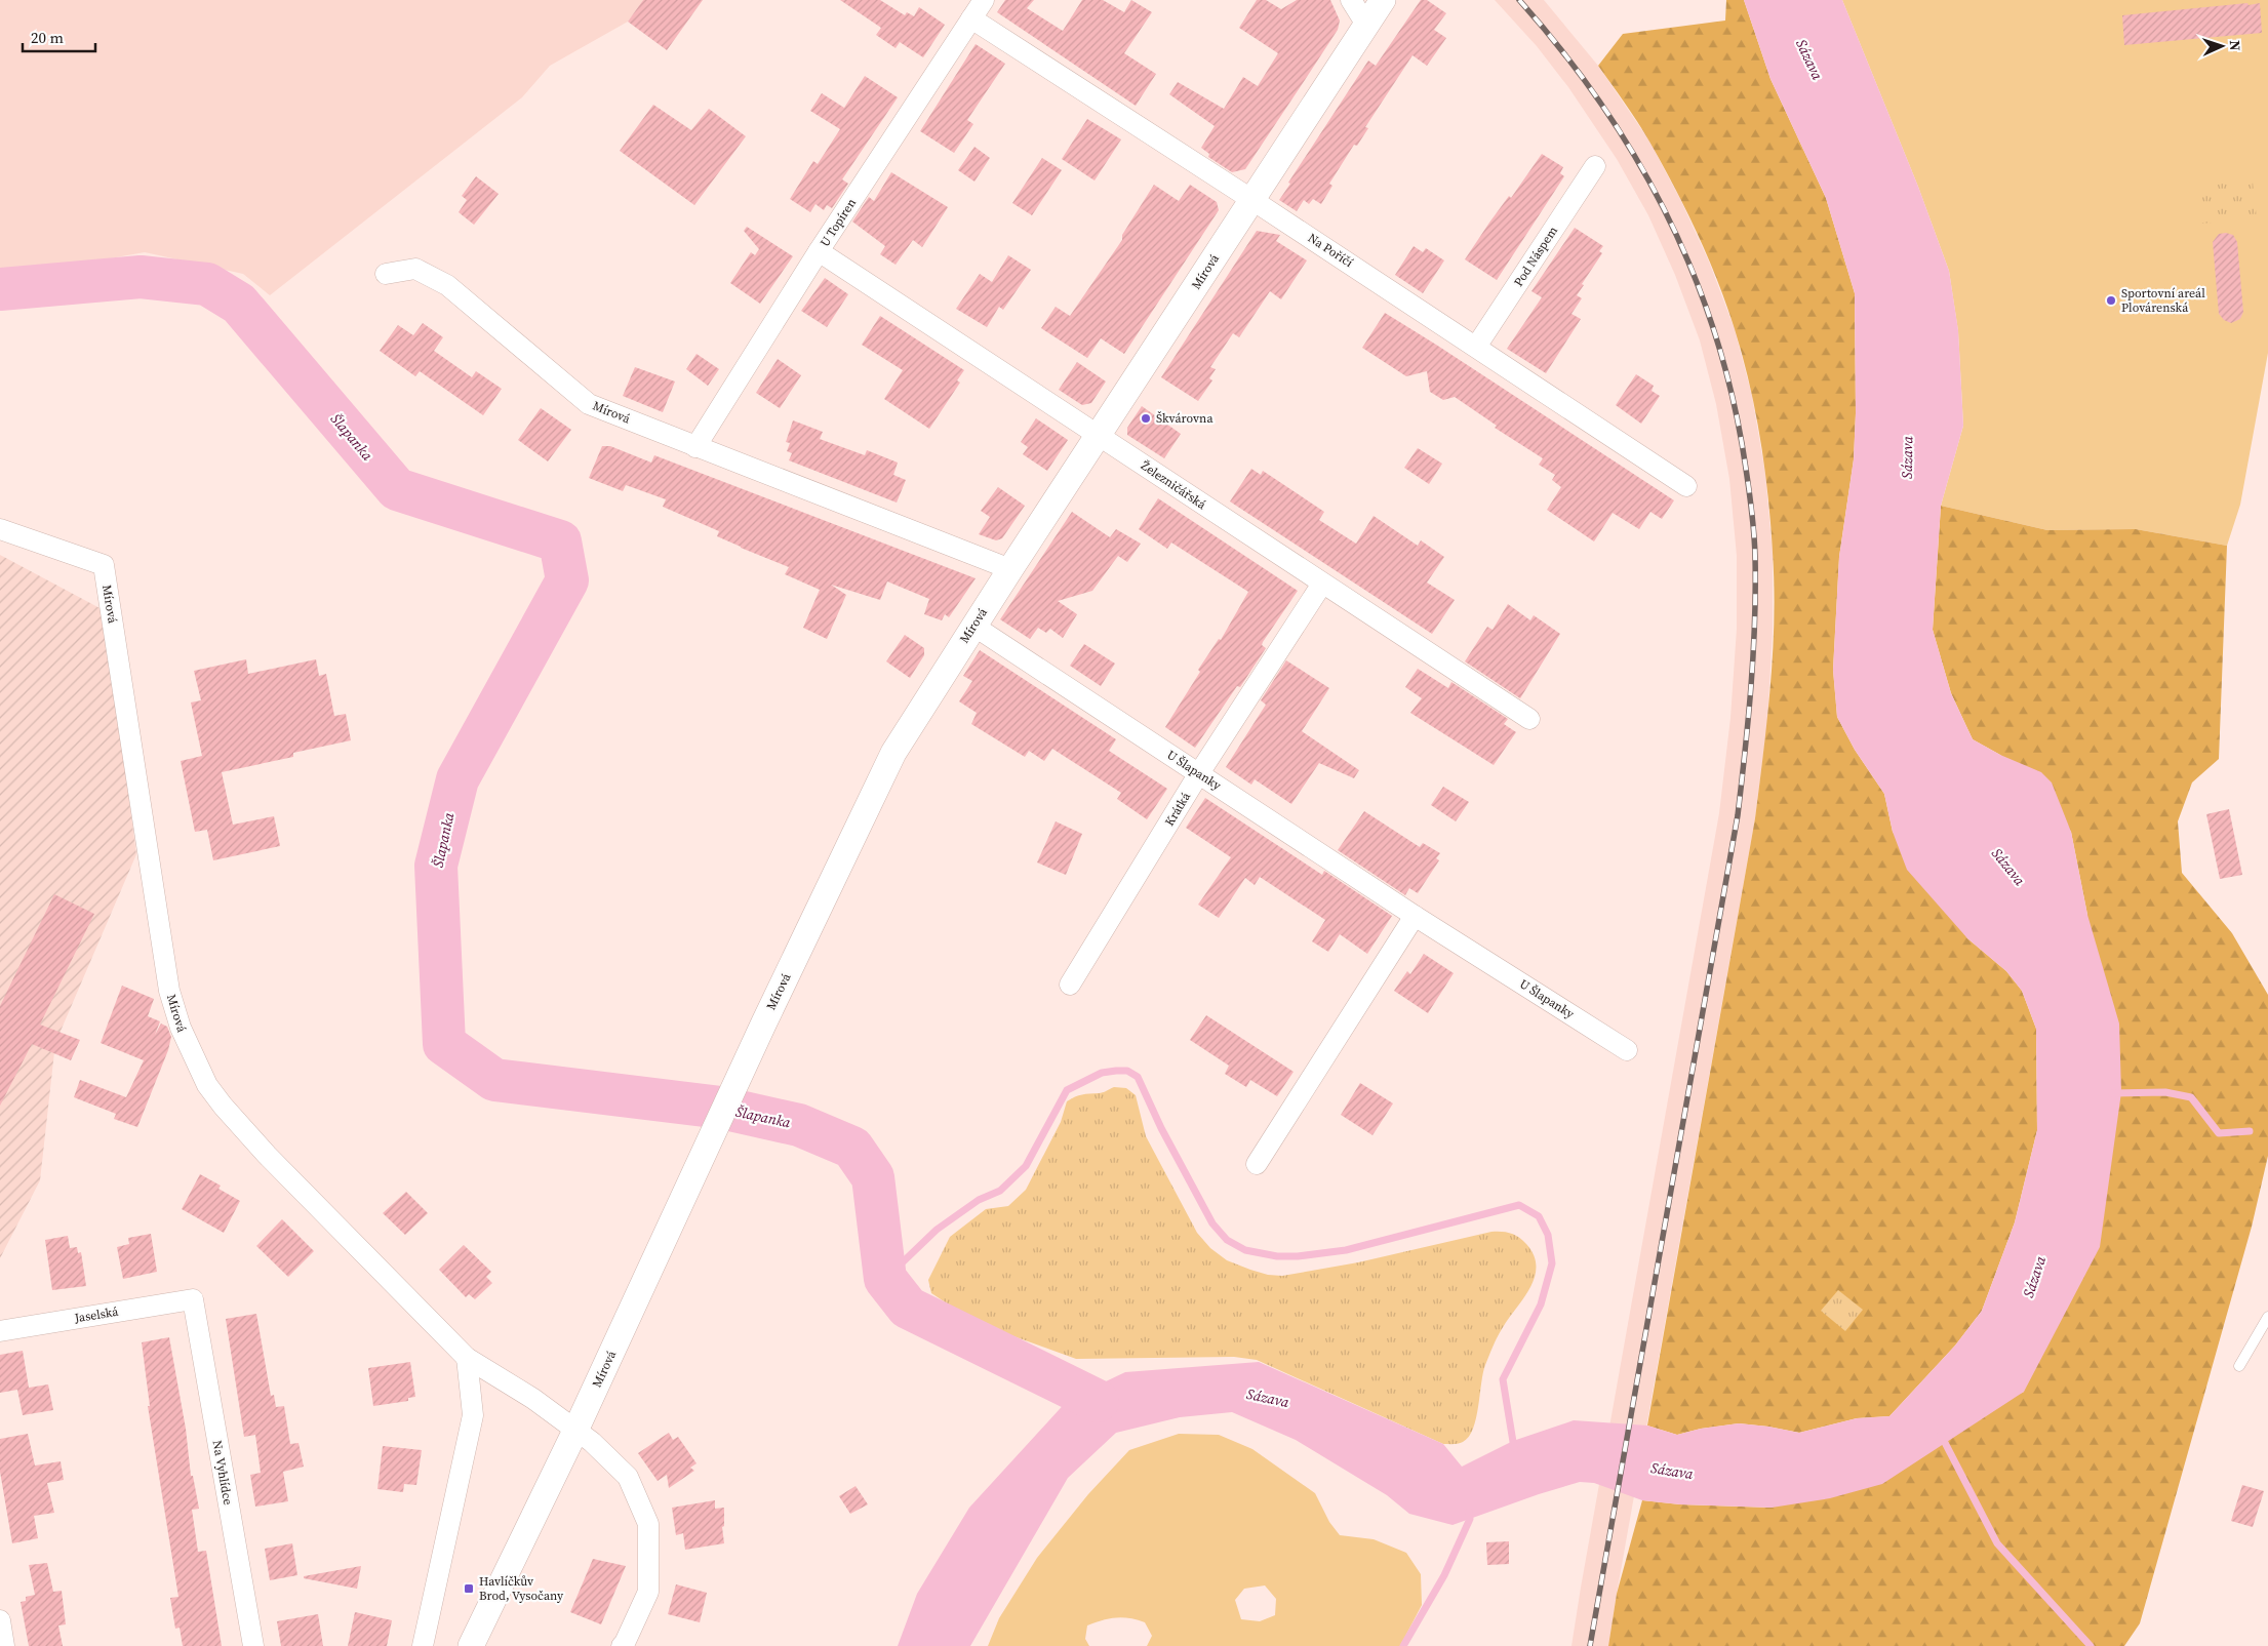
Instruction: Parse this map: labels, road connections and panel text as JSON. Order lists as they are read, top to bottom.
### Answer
{
  "streets": {
    "street": [
      "U Topíren",
      "Na Poříčí",
      "Pod Náspem",
      "Mírová",
      "Železničářská",
      "U Šlapanky",
      "Krátká",
      "Jaselská",
      "Na Vyhlídce"
    ]
  },
  "crossings": [
    ["U Topíren", "Na Poříčí"],
    ["U Topíren", "Mírová"],
    ["U Topíren", "Železničářská"],
    ["Na Poříčí", "Pod Náspem"],
    ["Na Poříčí", "Mírová"],
    ["Mírová", "Železničářská"],
    ["Mírová", "U Šlapanky"],
    ["Železničářská", "Krátká"],
    ["U Šlapanky", "Krátká"],
    ["Jaselská", "Na Vyhlídce"]
  ],
  "water": ["Sázava", "Šlapanka"],
  "places": {
    "other": ["Sportovní areál Plovárenská", "Škvárovna"],
    "transit": ["Havlíčkův Brod, Vysočany"]
  },
  "scale_bar": "20 m",
  "north": "right"
}
